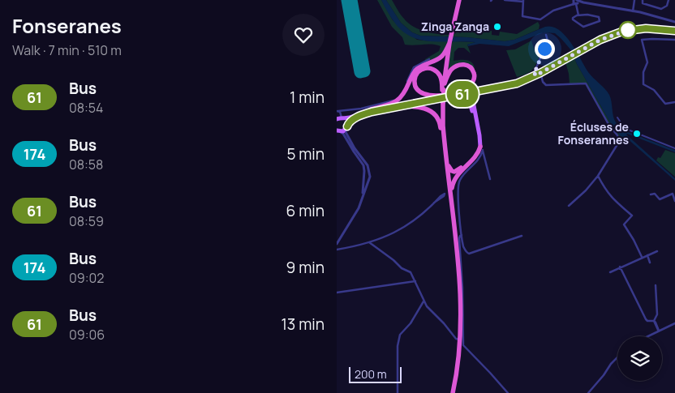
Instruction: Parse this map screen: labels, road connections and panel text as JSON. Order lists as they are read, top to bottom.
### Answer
{
  "places": ["Zinga Zanga", "Écluses de Fonserannes"],
  "lines": ["bus line 61"],
  "scale_bar": "200 m",
  "page": {
    "heading": ["Fonseranes", "Walk · 7 min · 510 m"],
    "on_map": "61",
    "list": [
      {
        "mark": "61",
        "name": "Bus",
        "note": "08:54",
        "value": "1 min"
      },
      {
        "mark": "174",
        "name": "Bus",
        "note": "08:58",
        "value": "5 min"
      },
      {
        "mark": "61",
        "name": "Bus",
        "note": "08:59",
        "value": "6 min"
      },
      {
        "mark": "174",
        "name": "Bus",
        "note": "09:02",
        "value": "9 min"
      },
      {
        "mark": "61",
        "name": "Bus",
        "note": "09:06",
        "value": "13 min"
      }
    ],
    "scale": "200 m"
  }
}
